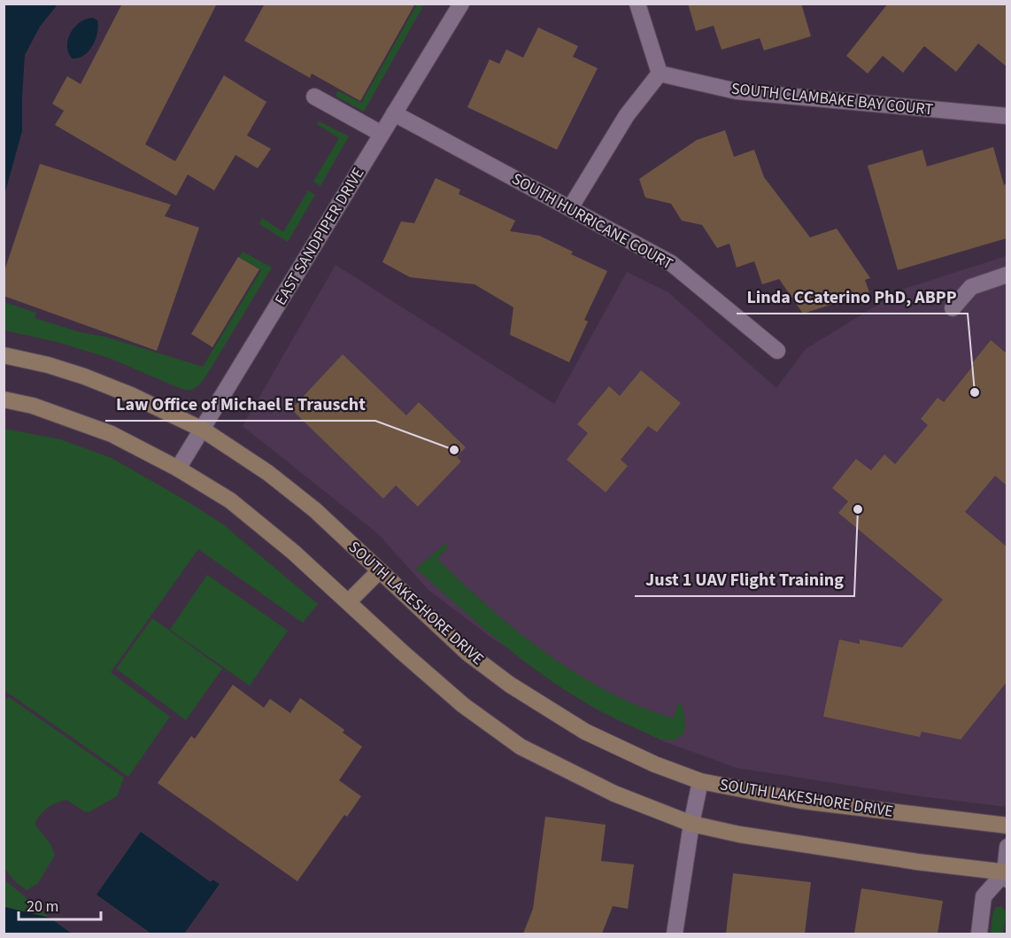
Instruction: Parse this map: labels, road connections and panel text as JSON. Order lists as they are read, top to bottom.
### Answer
{
  "streets": {
    "street": [
      "SOUTH CLAMBAKE BAY COURT",
      "SOUTH HURRICANE COURT",
      "EAST SANDPIPER DRIVE",
      "SOUTH LAKESHORE DRIVE"
    ]
  },
  "crossings": [
    ["SOUTH HURRICANE COURT", "EAST SANDPIPER DRIVE"],
    ["EAST SANDPIPER DRIVE", "SOUTH LAKESHORE DRIVE"]
  ],
  "places": ["Linda CCaterino PhD, ABPP", "Law Office of Michael E Trauscht", "Just 1 UAV Flight Training"],
  "scale_bar": "20 m"
}
